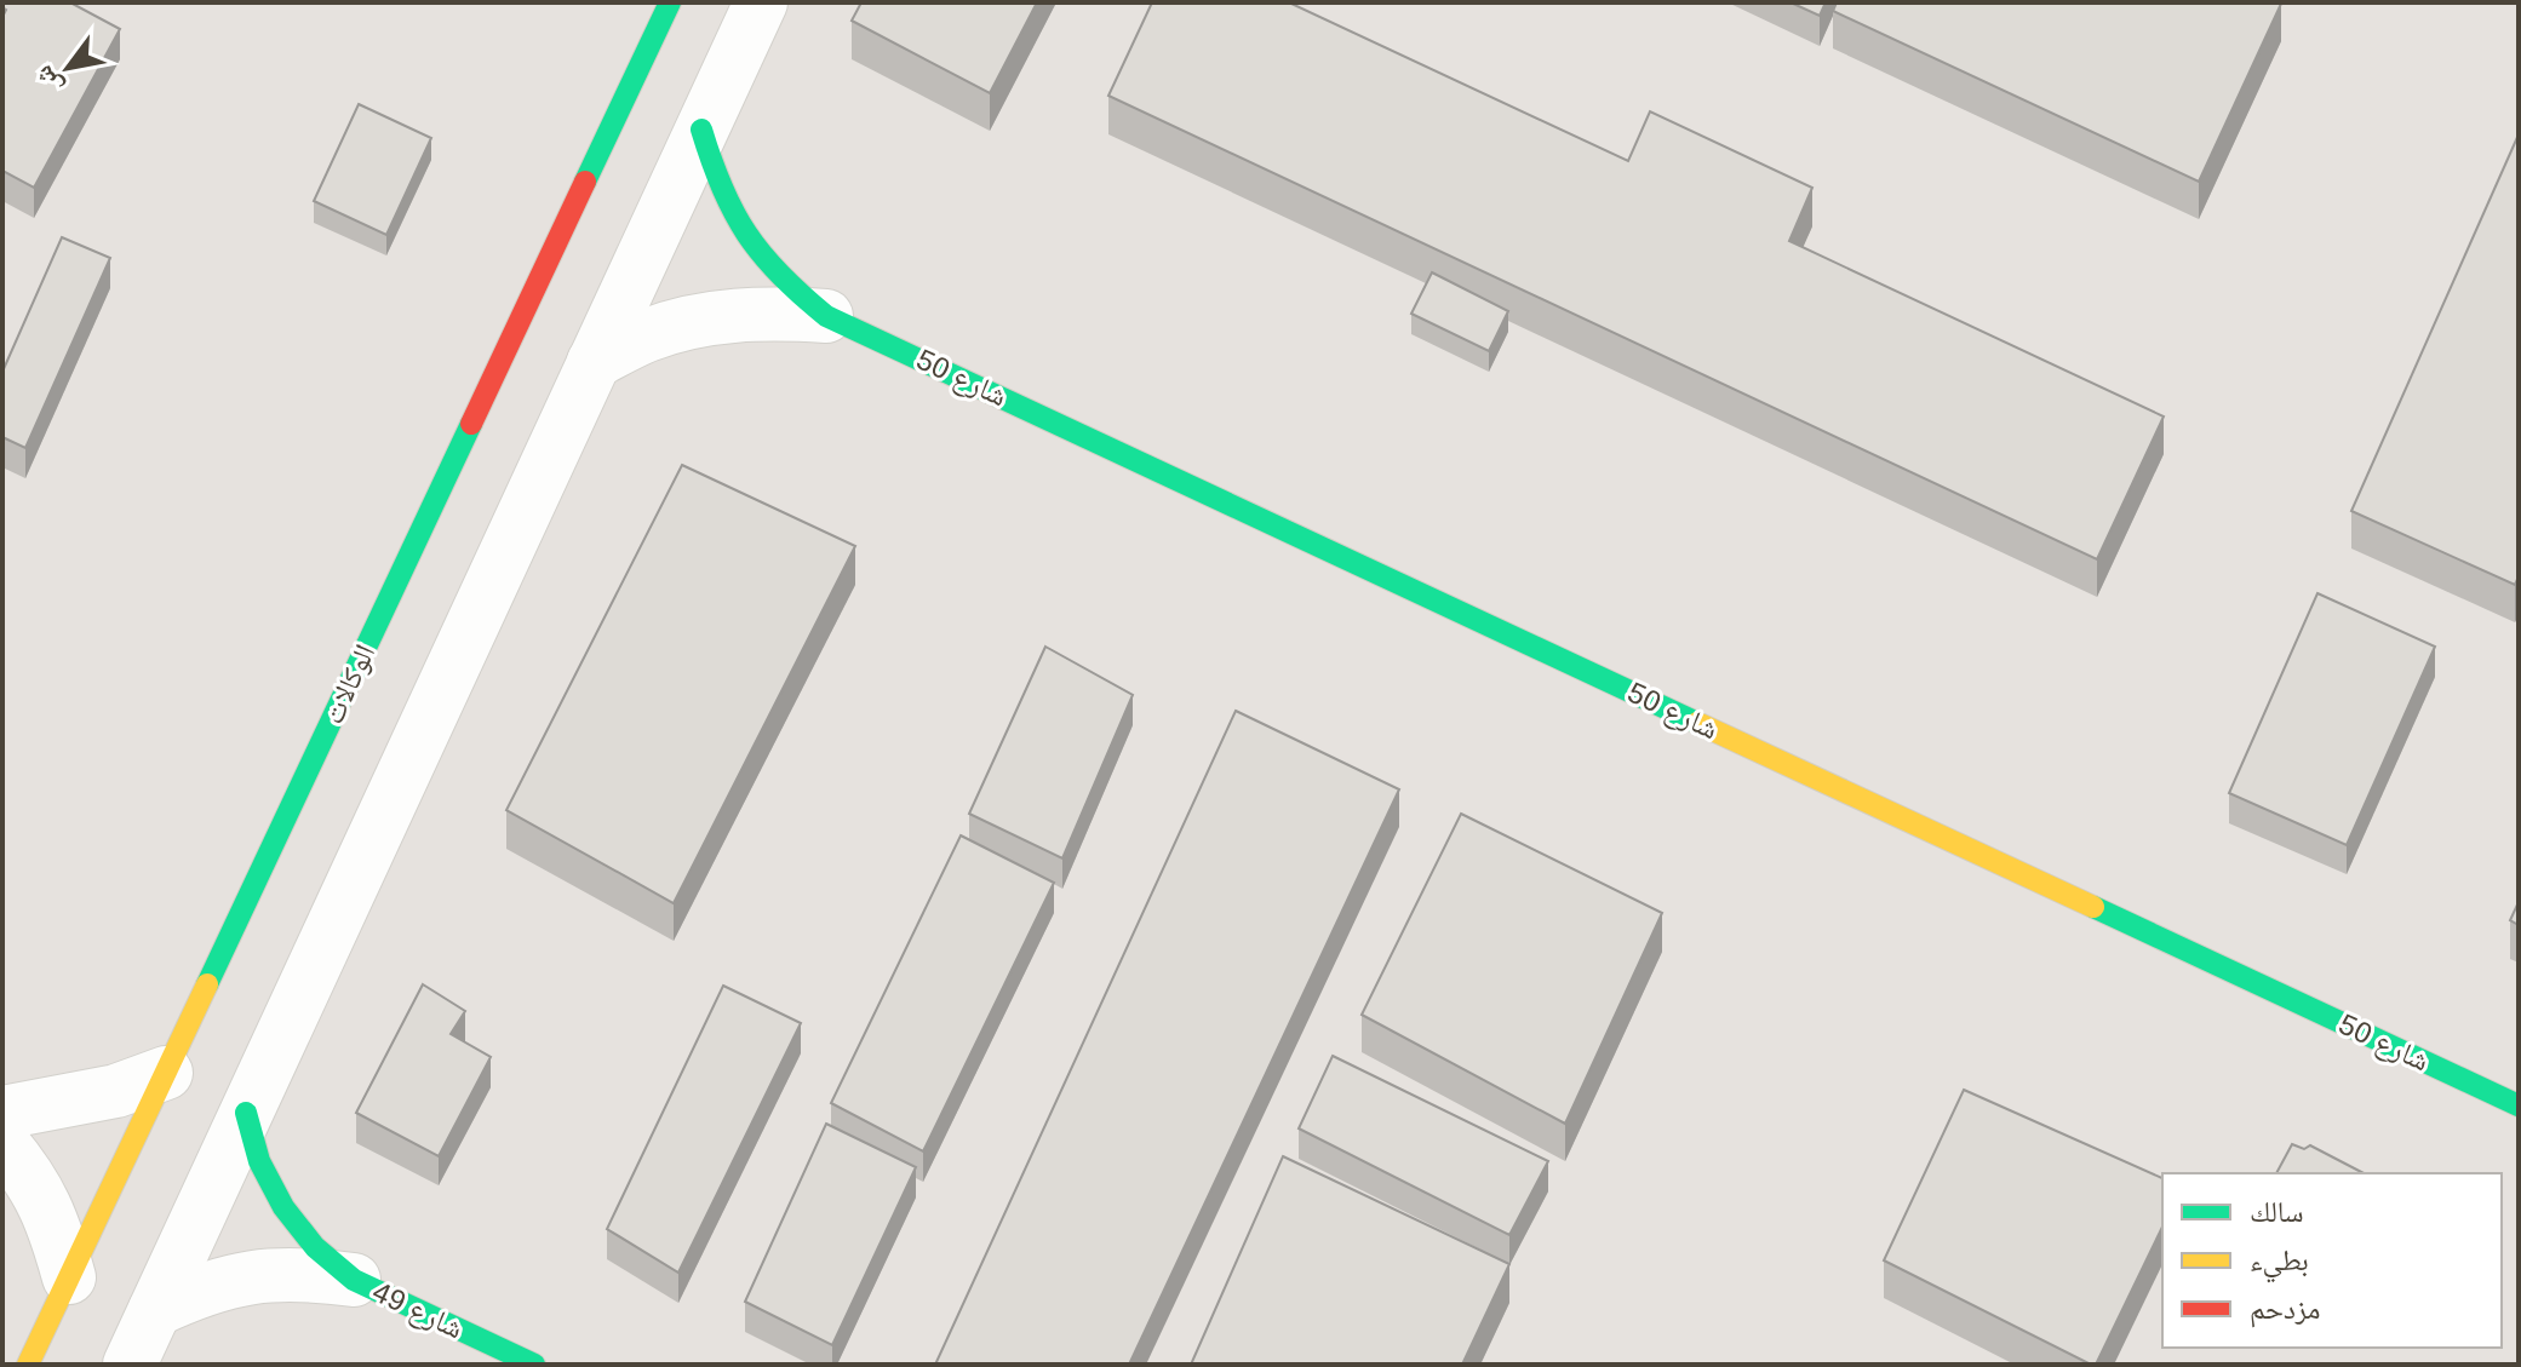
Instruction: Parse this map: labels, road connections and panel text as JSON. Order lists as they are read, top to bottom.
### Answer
{
  "streets": {
    "street": ["شارع 50", "الوكالات", "شارع 49"]
  },
  "legend": ["سالك", "بطيء", "مزدحم"],
  "north": "bottom left"
}
